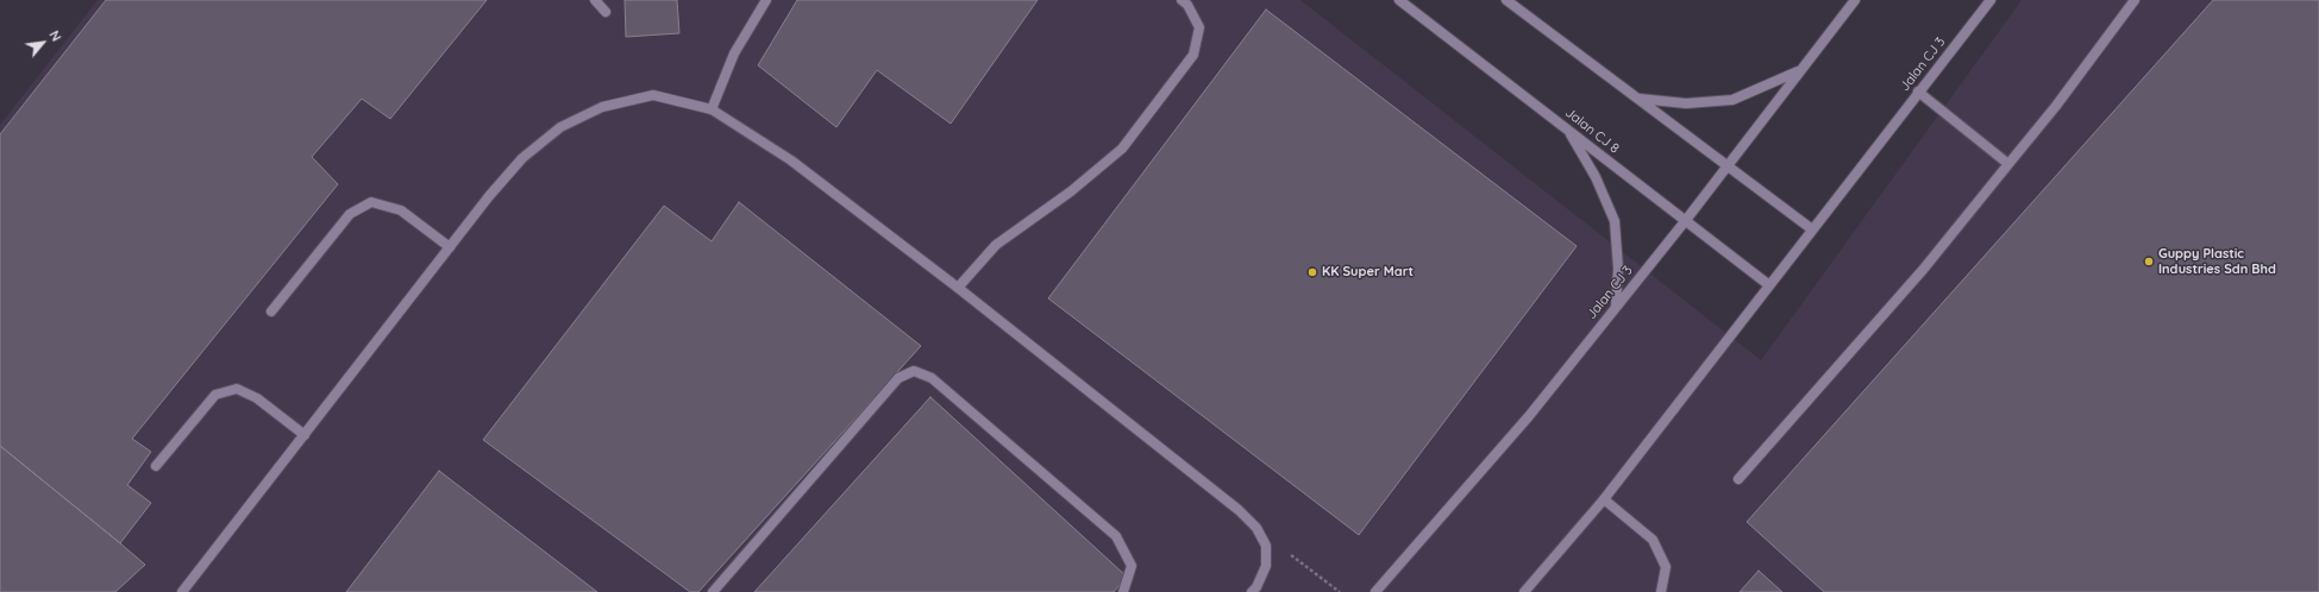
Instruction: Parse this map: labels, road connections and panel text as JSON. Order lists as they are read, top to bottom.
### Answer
{
  "streets": {
    "street": ["Jalan CJ 3", "Jalan CJ 8"]
  },
  "crossings": [
    ["Jalan CJ 3", "Jalan CJ 8"]
  ],
  "places": ["Guppy Plastic Industries Sdn Bhd", "KK Super Mart"],
  "north": "top right"
}
